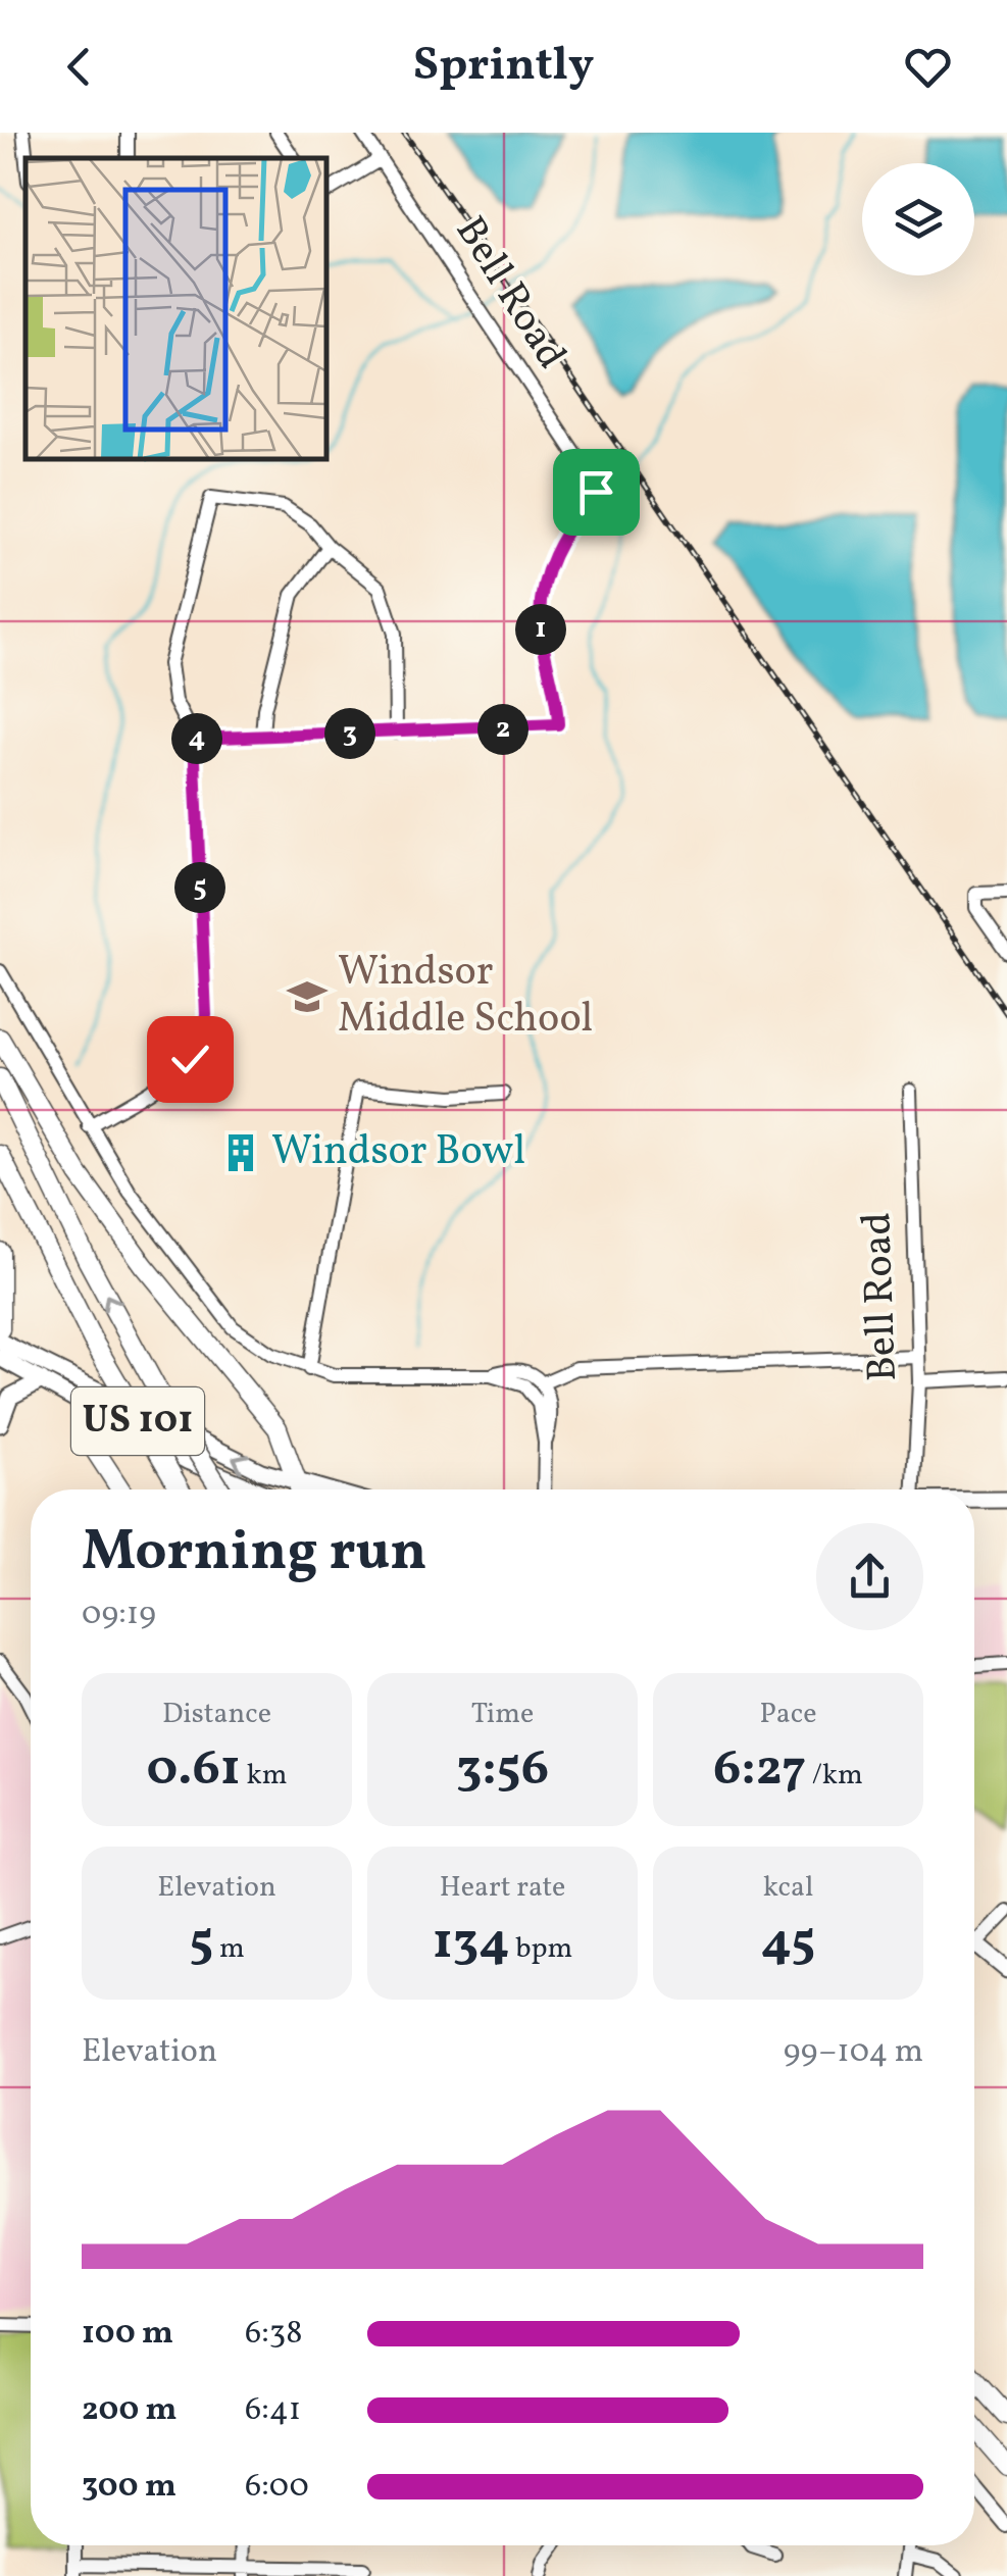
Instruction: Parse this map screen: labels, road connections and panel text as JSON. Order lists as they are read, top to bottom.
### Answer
{
  "streets": {
    "highway": ["US 101"],
    "street": ["Bell Road"]
  },
  "places": {
    "school or university": ["Windsor Middle School"],
    "building": ["Windsor Bowl"]
  },
  "page": {
    "header": "Sprintly",
    "pins": [
      "1",
      "2",
      "3",
      "4",
      "5"
    ],
    "heading": ["Morning run", "09:19"],
    "stats": [
      ["Distance", "0.61 km"],
      ["Time", "3:56"],
      ["Pace", "6:27 /km"],
      ["Elevation", "5 m"],
      ["Heart rate", "134 bpm"],
      ["kcal", "45"]
    ],
    "chart": ["Elevation", "99–104 m"],
    "list": [
      {
        "name": "100 m",
        "note": "6:38"
      },
      {
        "name": "200 m",
        "note": "6:41"
      },
      {
        "name": "300 m",
        "note": "6:00"
      }
    ]
  }
}
